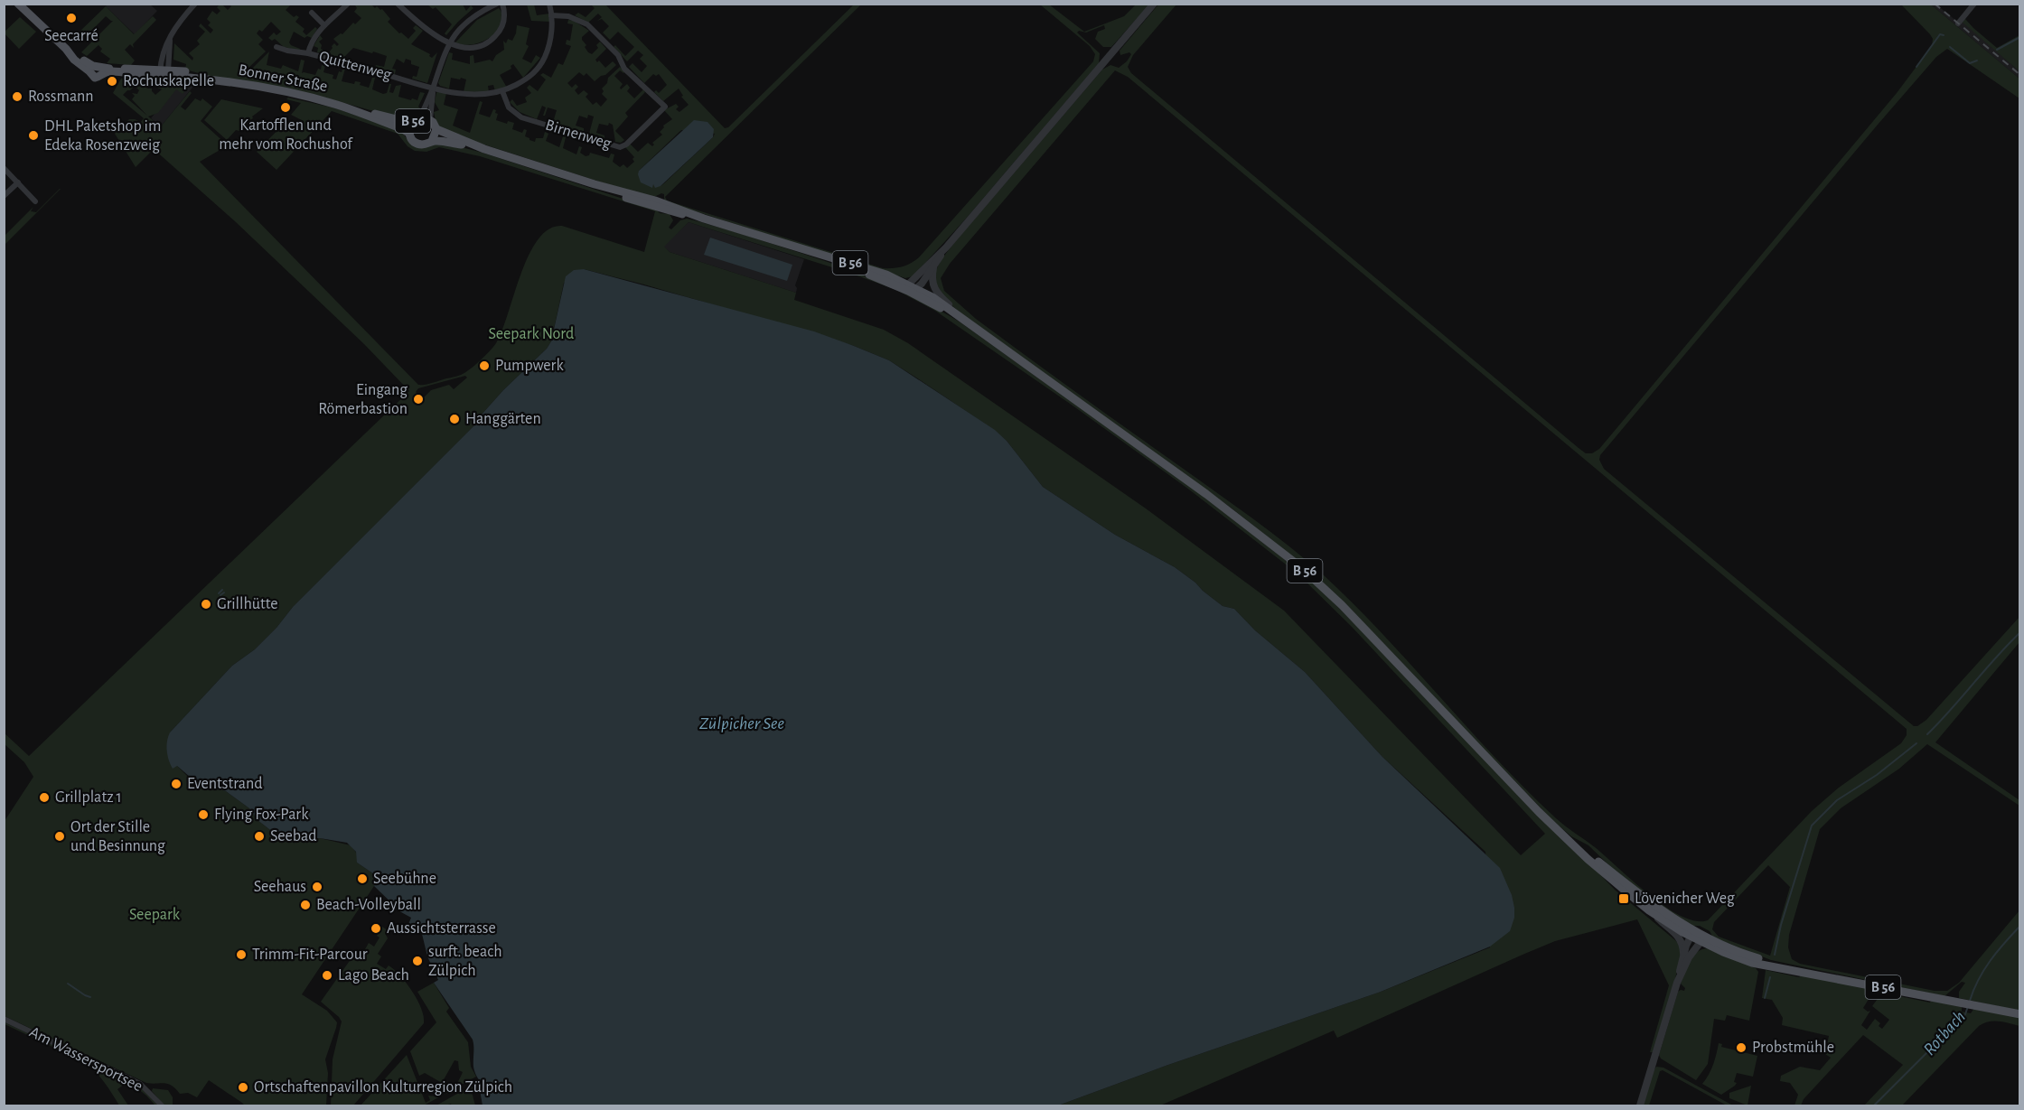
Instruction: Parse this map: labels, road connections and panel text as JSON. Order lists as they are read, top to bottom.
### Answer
{
  "streets": {
    "main road": ["Bonner Straße", "B 56"],
    "street": ["Quittenweg", "Birnenweg", "Am Wassersportsee"]
  },
  "crossings": [
    ["Quittenweg", "Birnenweg"],
    ["Bonner Straße", "B 56"]
  ],
  "water": ["Zülpicher See", "Rotbach"],
  "parks": ["Seepark Nord", "Seepark"],
  "places": {
    "other": [
      "Seecarré",
      "Rochuskapelle",
      "Rossmann",
      "Kartofflen und mehr vom Rochushof",
      "DHL Paketshop im Edeka Rosenzweig",
      "Pumpwerk",
      "Eingang Römerbastion",
      "Hanggärten",
      "Grillhütte",
      "Eventstrand",
      "Grillplatz 1",
      "Flying Fox-Park",
      "Ort der Stille und Besinnung",
      "Seebad",
      "Seebühne",
      "Seehaus",
      "Beach-Volleyball",
      "Aussichtsterrasse",
      "Trimm-Fit-Parcour",
      "surft. beach Zülpich",
      "Lago Beach",
      "Probstmühle",
      "Ortschaftenpavillon Kulturregion Zülpich"
    ],
    "transit": ["Lövenicher Weg"]
  }
}
